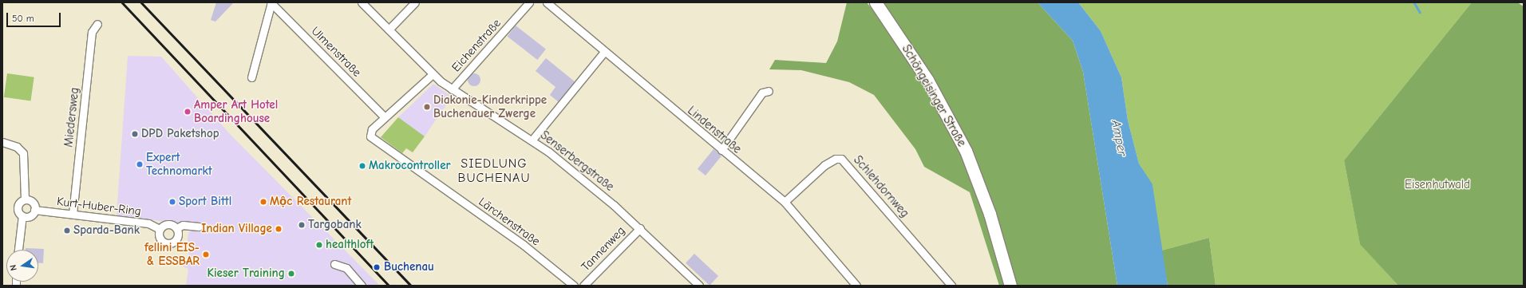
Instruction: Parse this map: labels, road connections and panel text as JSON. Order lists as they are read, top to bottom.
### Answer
{
  "streets": {
    "main road": ["Schöngeisinger Straße"],
    "street": [
      "Eichenstraße",
      "Ulmenstraße",
      "Miedersweg",
      "Lindenstraße",
      "Senserbergstraße",
      "Schlehdornweg",
      "Kurt-Huber-Ring",
      "Lärchenstraße",
      "Tannenweg"
    ]
  },
  "crossings": [
    ["Eichenstraße", "Senserbergstraße"],
    ["Ulmenstraße", "Lärchenstraße"],
    ["Miedersweg", "Kurt-Huber-Ring"],
    ["Lindenstraße", "Schlehdornweg"],
    ["Senserbergstraße", "Tannenweg"]
  ],
  "districts": ["SIEDLUNG BUCHENAU"],
  "water": ["Amper"],
  "parks": ["Eisenhutwald"],
  "places": [
    "Diakonie-Kinderkrippe Buchenauer Zwerge",
    "Amper Art Hotel Boardinghouse",
    "DPD Paketshop",
    "Expert Technomarkt",
    "Makrocontroller",
    "Sport Bittl",
    "Mộc Restaurant",
    "Targobank",
    "Indian Village",
    "Sparda-Bank",
    "healthloft",
    "fellini EIS- & ESSBAR",
    "Buchenau",
    "Kieser Training"
  ],
  "scale_bar": "50 m",
  "north": "left"
}
